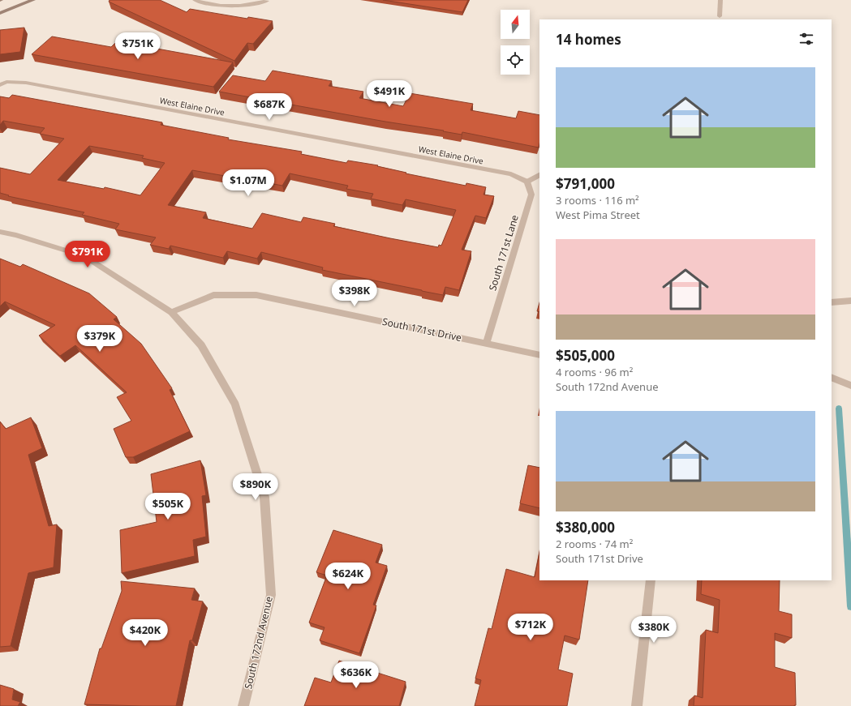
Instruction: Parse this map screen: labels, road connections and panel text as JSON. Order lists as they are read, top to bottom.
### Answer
{
  "streets": {
    "street": [
      "West Elaine Drive",
      "South 171st Lane",
      "South 171st Drive",
      "South 172nd Avenue"
    ]
  },
  "crossings": [
    ["West Elaine Drive", "South 171st Lane"],
    ["South 171st Lane", "South 171st Drive"],
    ["South 171st Drive", "South 172nd Avenue"]
  ],
  "north": "top",
  "page": {
    "heading": "14 homes",
    "price": [
      "$751K",
      "$491K",
      "$687K",
      "$1.07M",
      "$791K",
      "$398K",
      "$379K",
      "$890K",
      "$505K",
      "$624K",
      "$712K",
      "$380K",
      "$420K",
      "$636K"
    ],
    "list": [
      {
        "name": "$791,000",
        "note": "3 rooms · 116 m² · West Pima Street"
      },
      {
        "name": "$505,000",
        "note": "4 rooms · 96 m² · South 172nd Avenue"
      },
      {
        "name": "$380,000",
        "note": "2 rooms · 74 m² · South 171st Drive"
      }
    ]
  }
}
